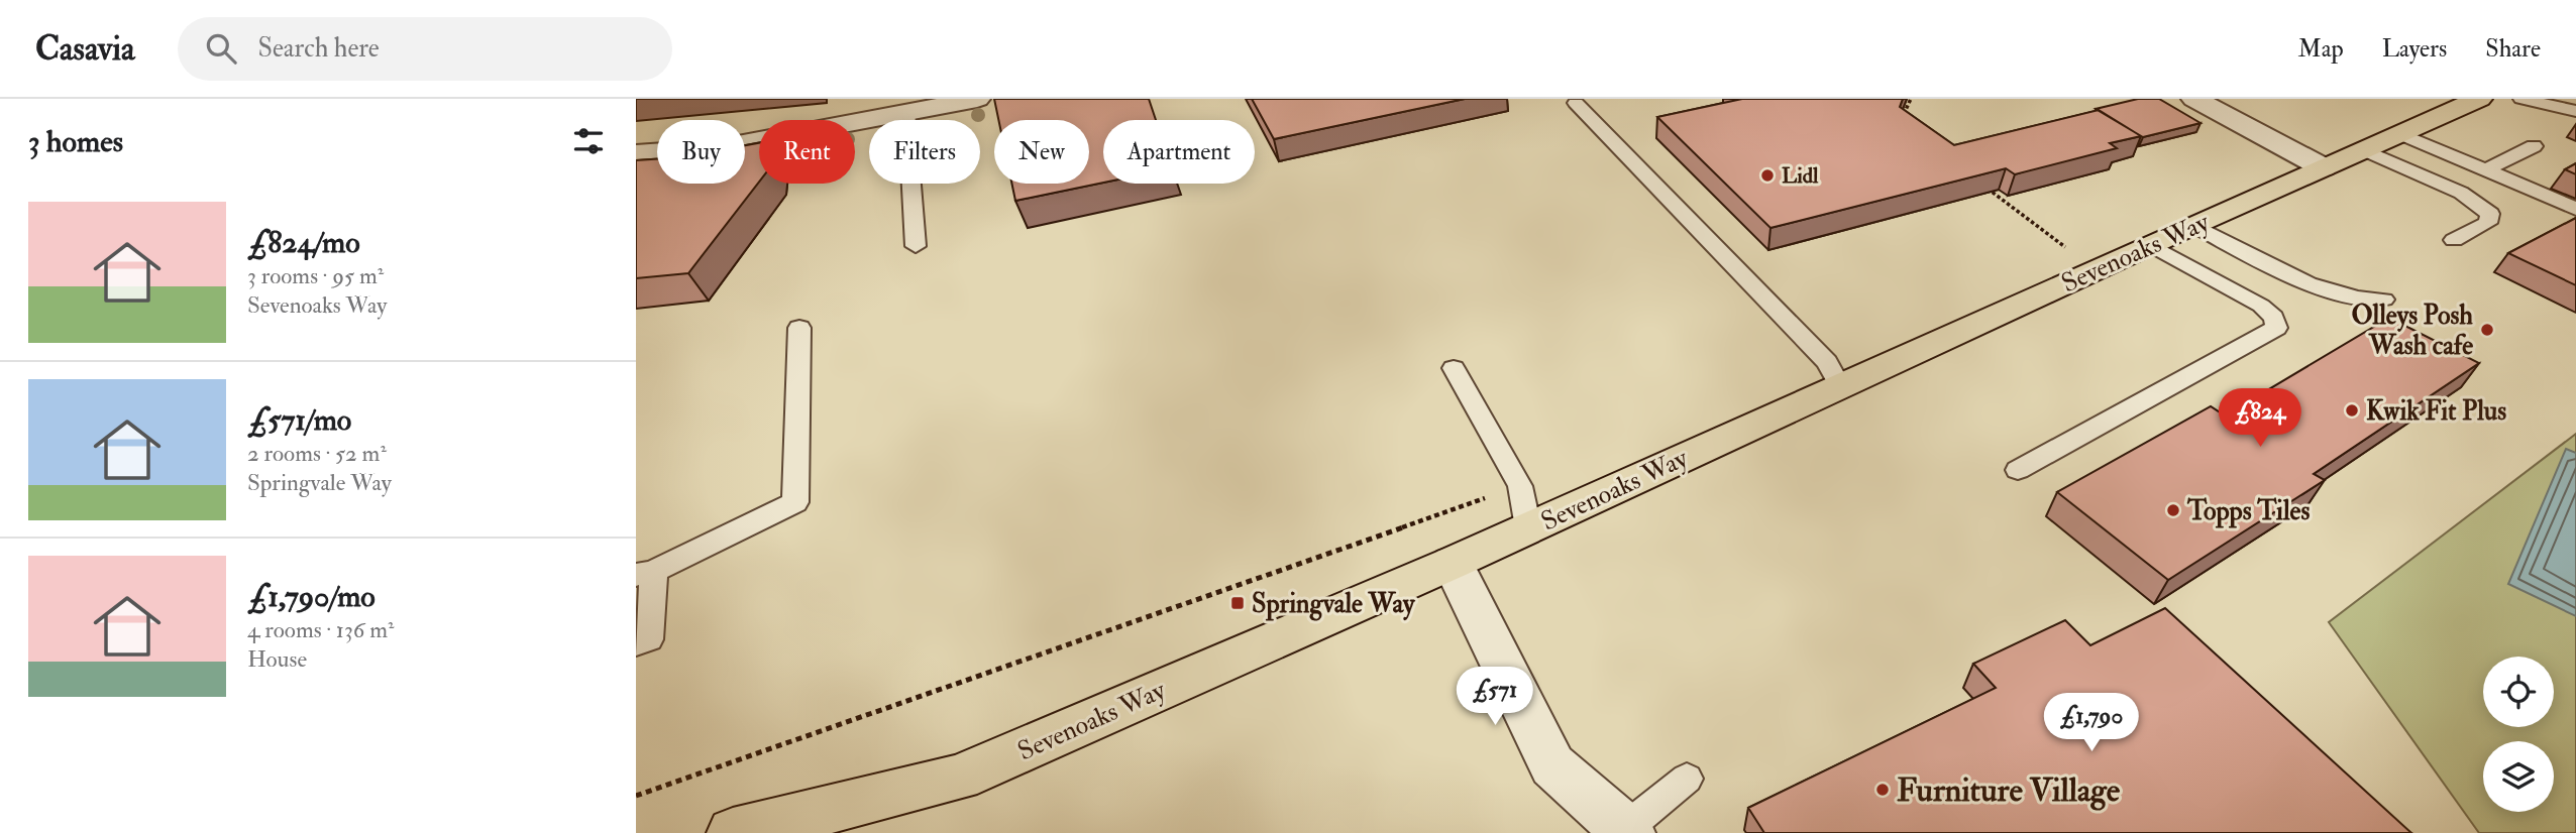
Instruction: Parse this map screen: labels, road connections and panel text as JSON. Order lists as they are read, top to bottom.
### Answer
{
  "streets": {
    "main road": ["Sevenoaks Way"]
  },
  "places": {
    "other": [
      "Lidl",
      "Olleys Posh Wash cafe",
      "Kwik Fit Plus",
      "Topps Tiles",
      "Furniture Village"
    ],
    "transit": ["Springvale Way"]
  },
  "page": {
    "header": "Casavia",
    "search": "Search here",
    "nav": ["Map", "Layers", "Share"],
    "heading": "3 homes",
    "chip": [
      "Buy",
      "Rent",
      "Filters",
      "New",
      "Apartment"
    ],
    "list": [
      {
        "name": "£824/mo",
        "note": "3 rooms · 95 m² · Sevenoaks Way"
      },
      {
        "name": "£571/mo",
        "note": "2 rooms · 52 m² · Springvale Way"
      },
      {
        "name": "£1,790/mo",
        "note": "4 rooms · 136 m² · House"
      }
    ],
    "price": ["£824", "£571", "£1,790"]
  }
}
